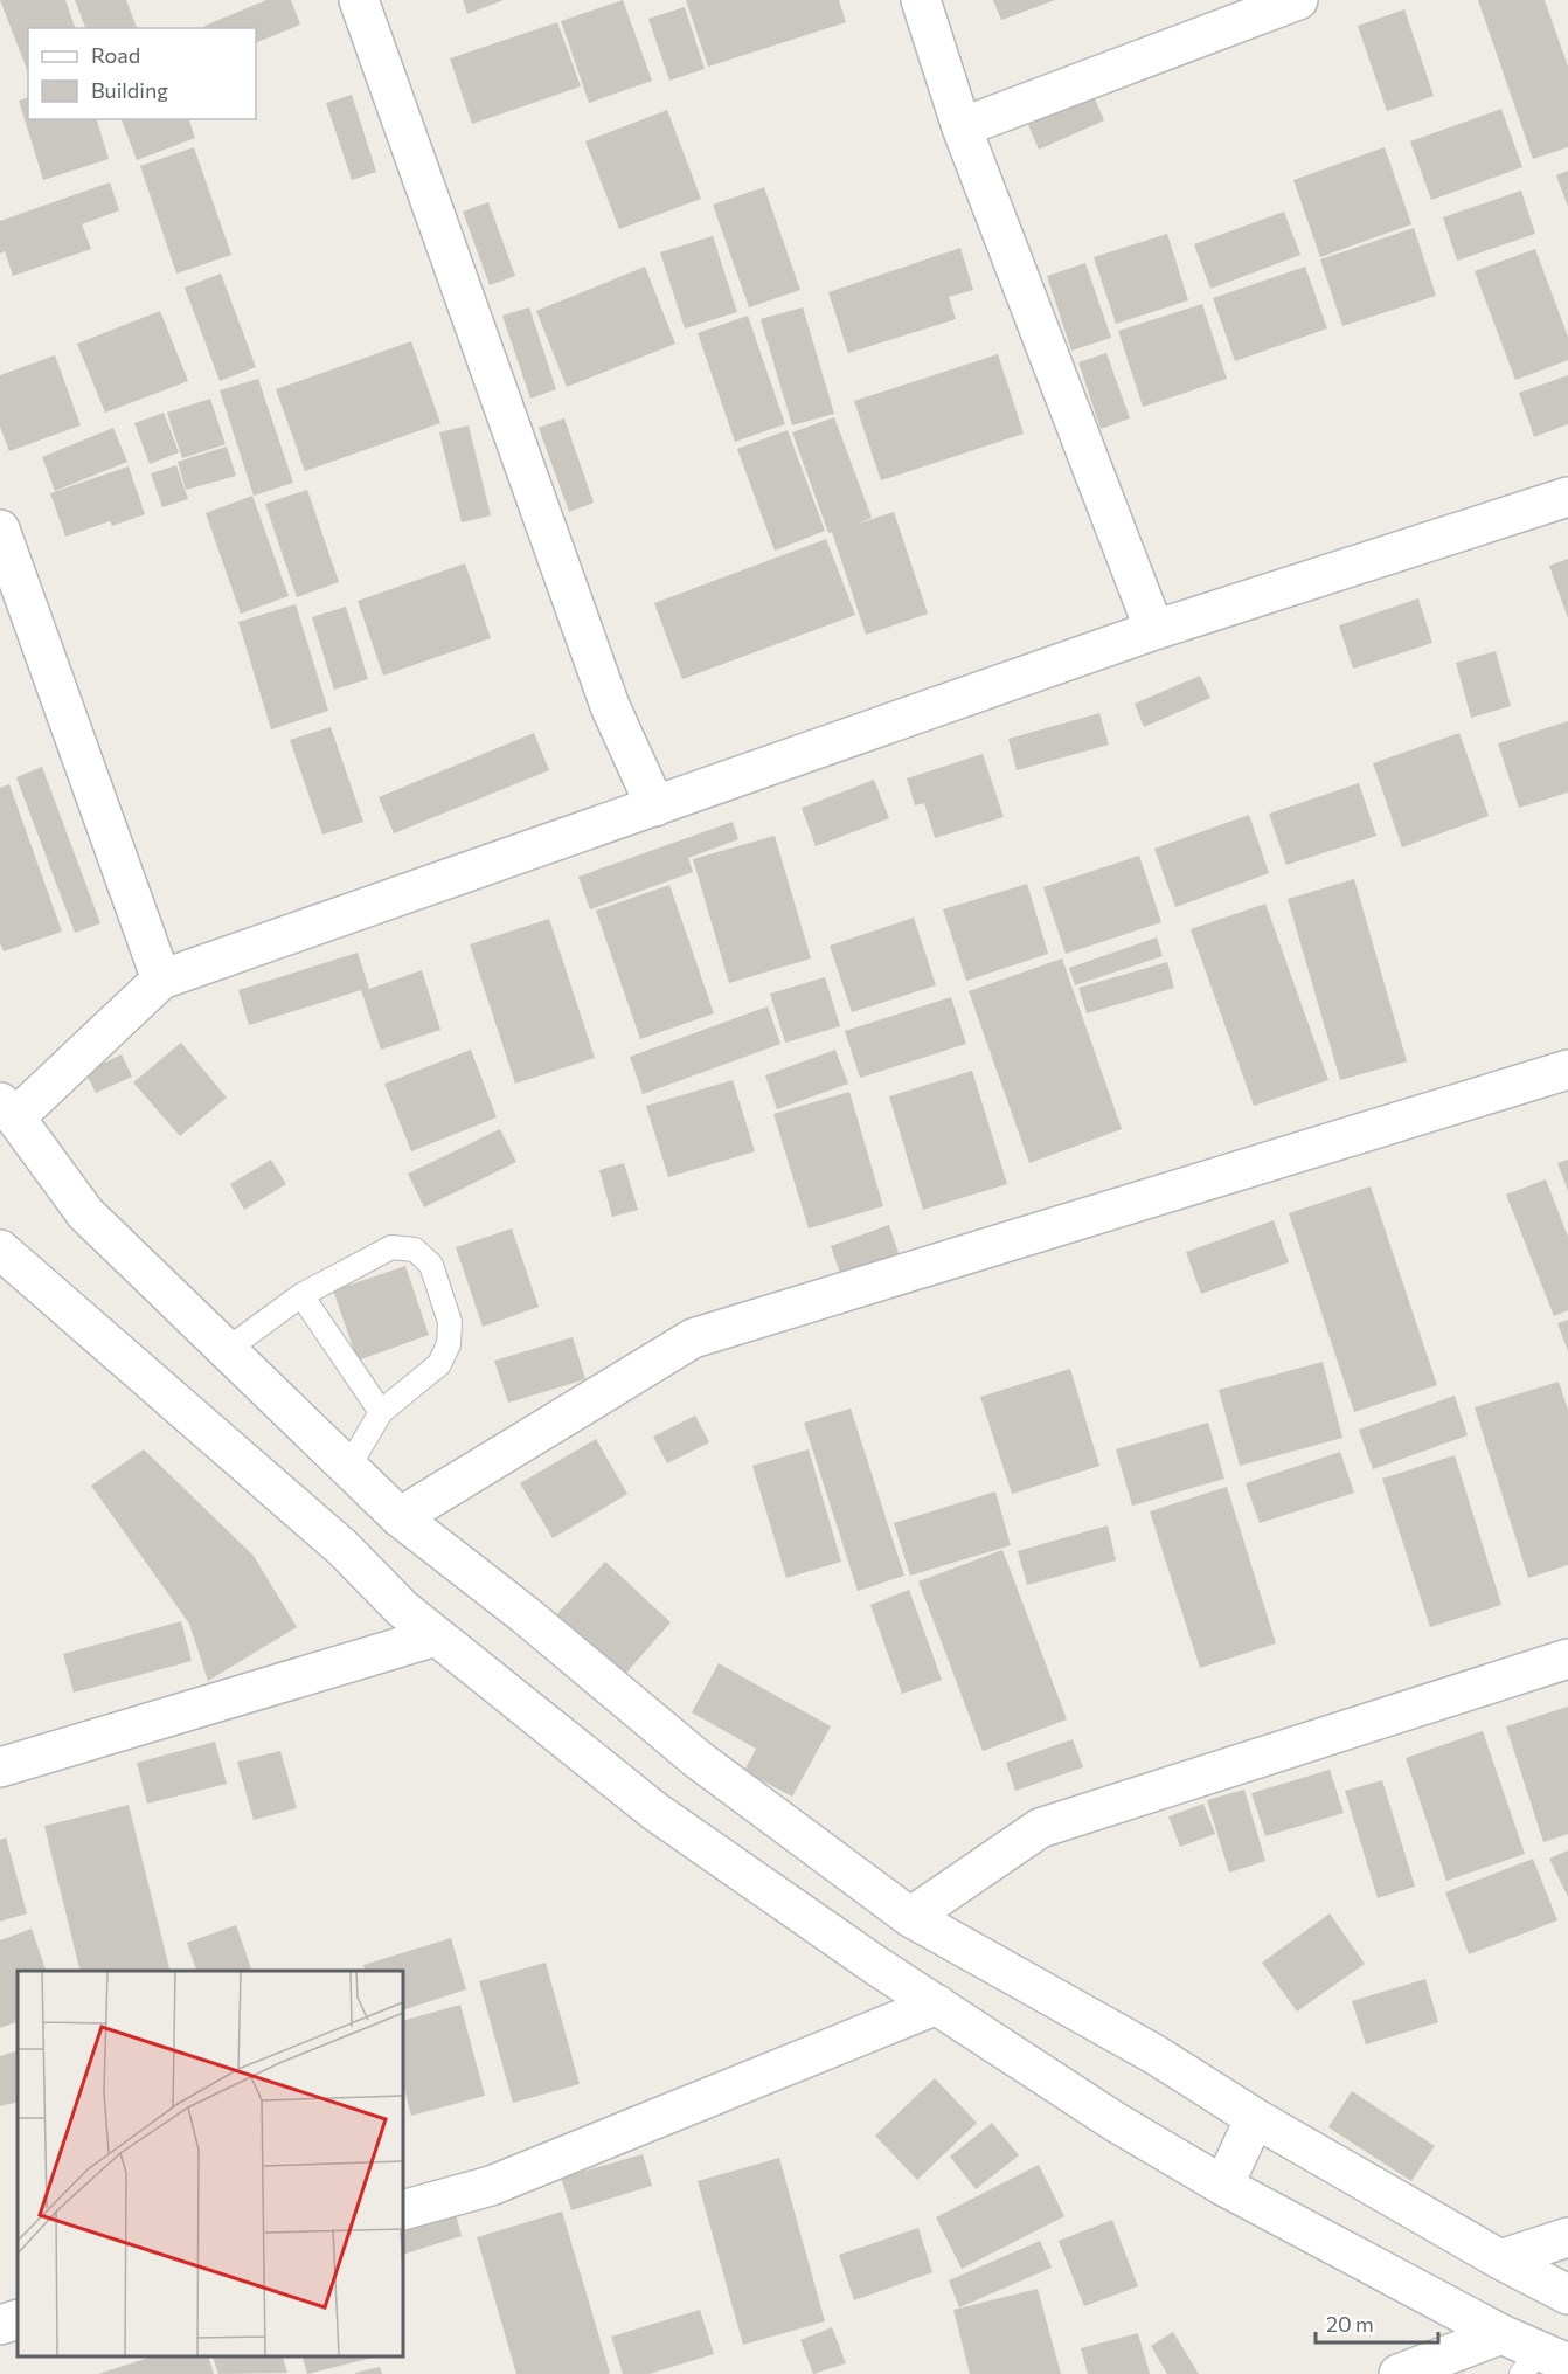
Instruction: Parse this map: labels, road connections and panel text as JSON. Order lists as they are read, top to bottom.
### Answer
{
  "legend": ["Road", "Building"],
  "scale_bar": "20 m"
}
